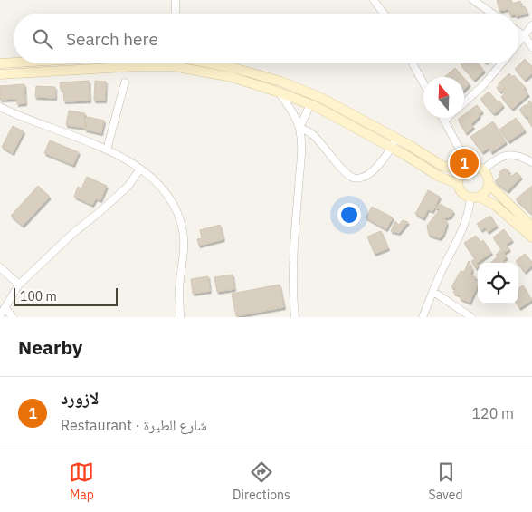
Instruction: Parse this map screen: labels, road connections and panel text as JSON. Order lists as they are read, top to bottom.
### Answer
{
  "scale_bar": "100 m",
  "north": "top",
  "page": {
    "search": "Search here",
    "pins": "1",
    "scale": "100 m",
    "heading": "Nearby",
    "list": [
      {
        "mark": "1",
        "name": "لازورد",
        "note": "Restaurant · شارع الطيرة",
        "value": "120 m"
      }
    ],
    "nav": ["Map", "Directions", "Saved"]
  }
}
